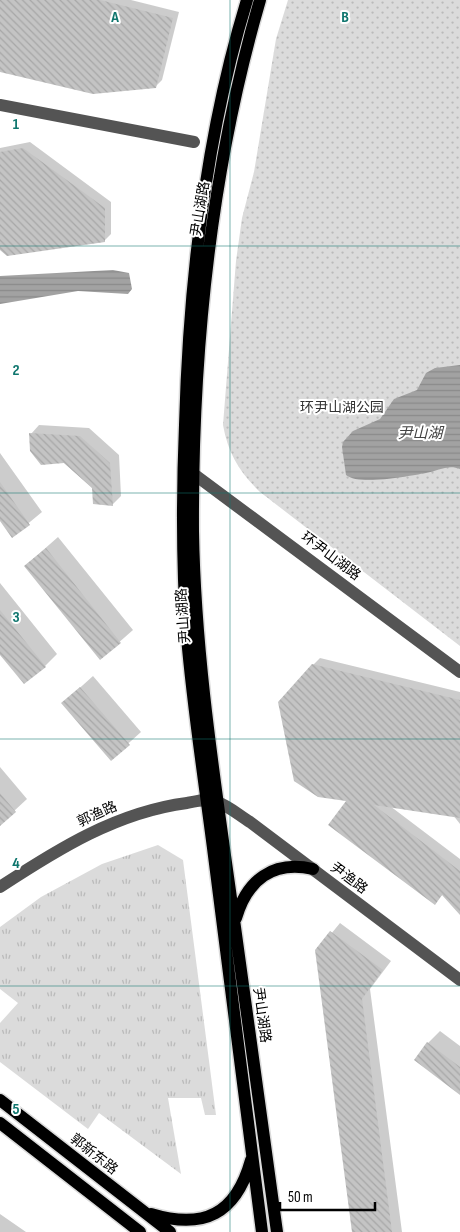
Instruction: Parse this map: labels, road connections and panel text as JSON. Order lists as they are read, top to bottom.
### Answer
{
  "streets": {
    "main road": ["尹山湖路", "郭新东路"],
    "street": ["环尹山湖路", "郭渔路", "尹渔路"]
  },
  "crossings": [
    ["尹山湖路", "环尹山湖路"],
    ["尹山湖路", "郭渔路"],
    ["尹山湖路", "尹渔路"],
    ["郭渔路", "尹渔路"]
  ],
  "water": ["尹山湖"],
  "parks": ["环尹山湖公园"],
  "scale_bar": "50 m",
  "grid": {
    "columns": ["A", "B"],
    "rows": [
      "1",
      "2",
      "3",
      "4",
      "5"
    ]
  }
}
